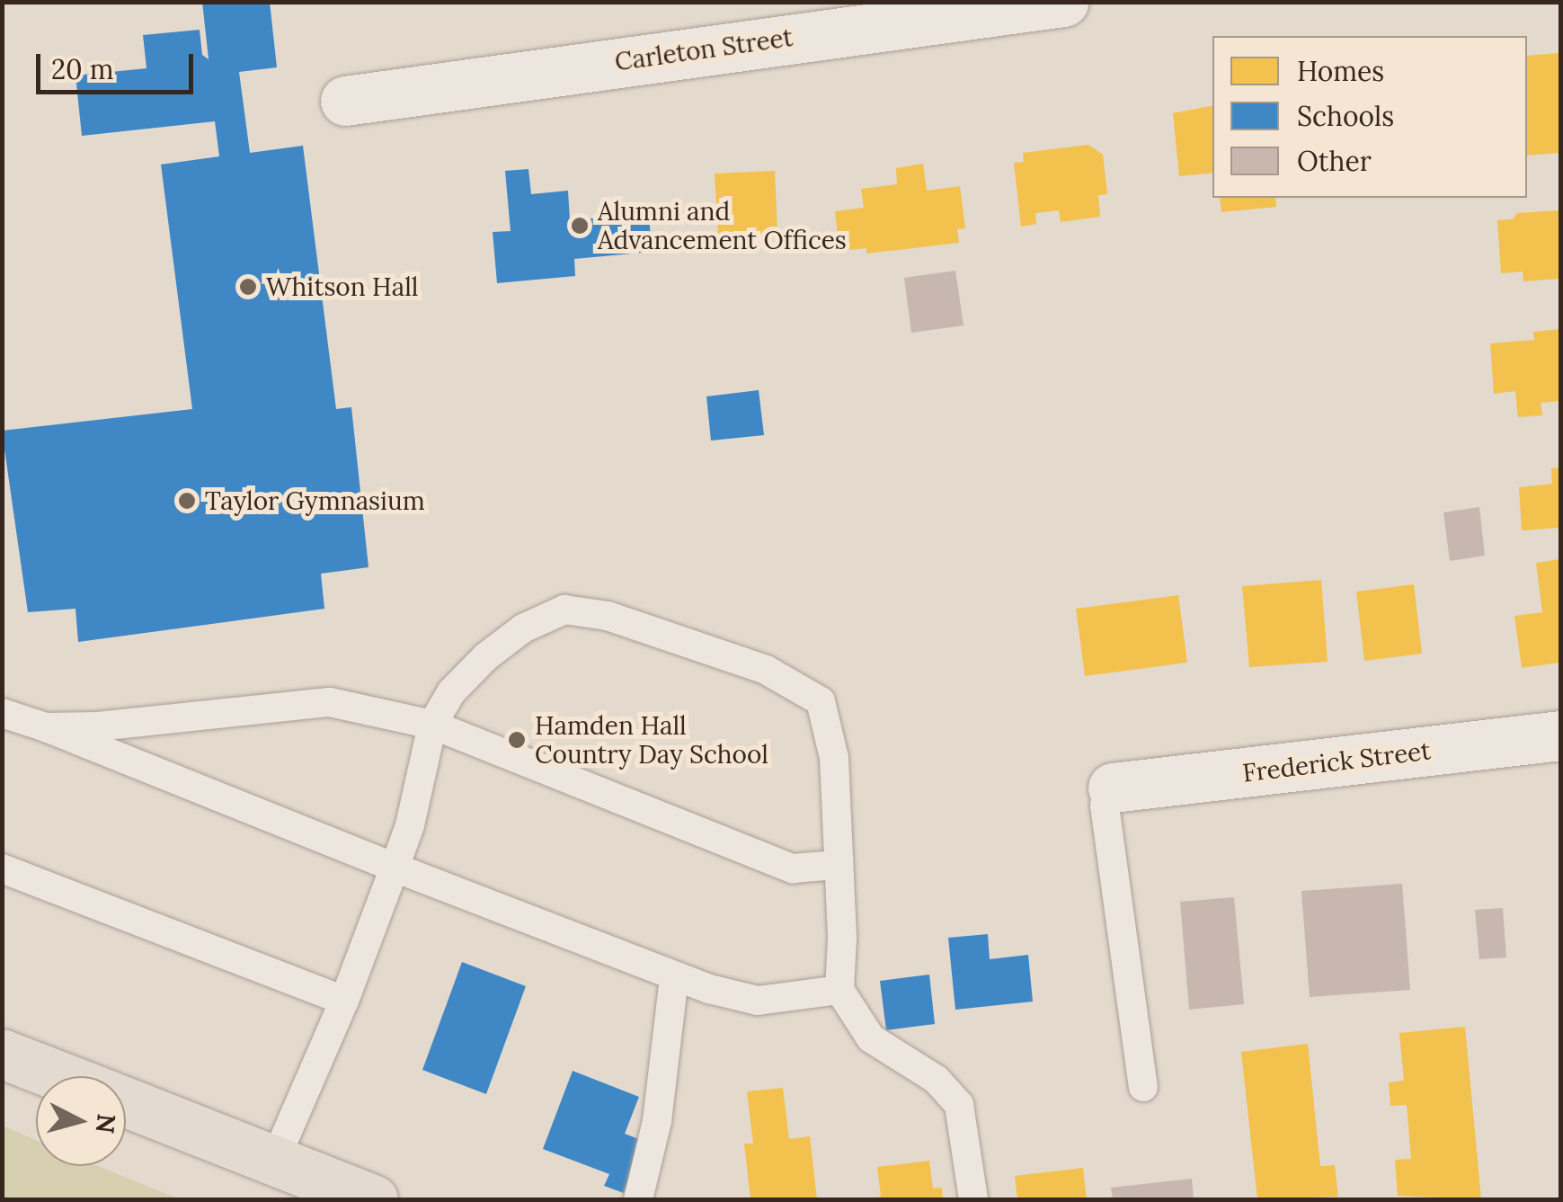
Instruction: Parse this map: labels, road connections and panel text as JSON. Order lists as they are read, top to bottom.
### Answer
{
  "streets": {
    "street": ["Carleton Street", "Frederick Street"]
  },
  "places": [
    "Alumni and Advancement Offices",
    "Whitson Hall",
    "Taylor Gymnasium",
    "Hamden Hall Country Day School"
  ],
  "legend": ["Homes", "Schools", "Other"],
  "scale_bar": "20 m",
  "north": "right"
}
